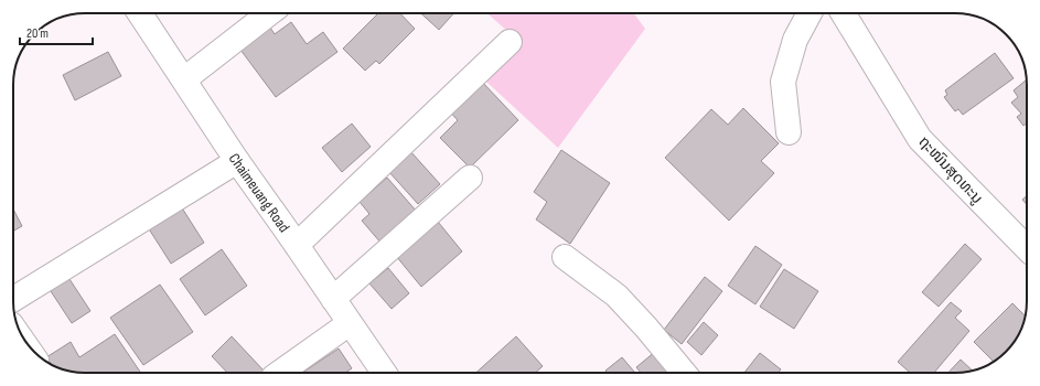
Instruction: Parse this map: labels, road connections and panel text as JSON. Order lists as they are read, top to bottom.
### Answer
{
  "streets": {
    "street": ["ຖະໜົນສຸດທະນູ", "Chaimeuang Road"]
  },
  "scale_bar": "20 m"
}
